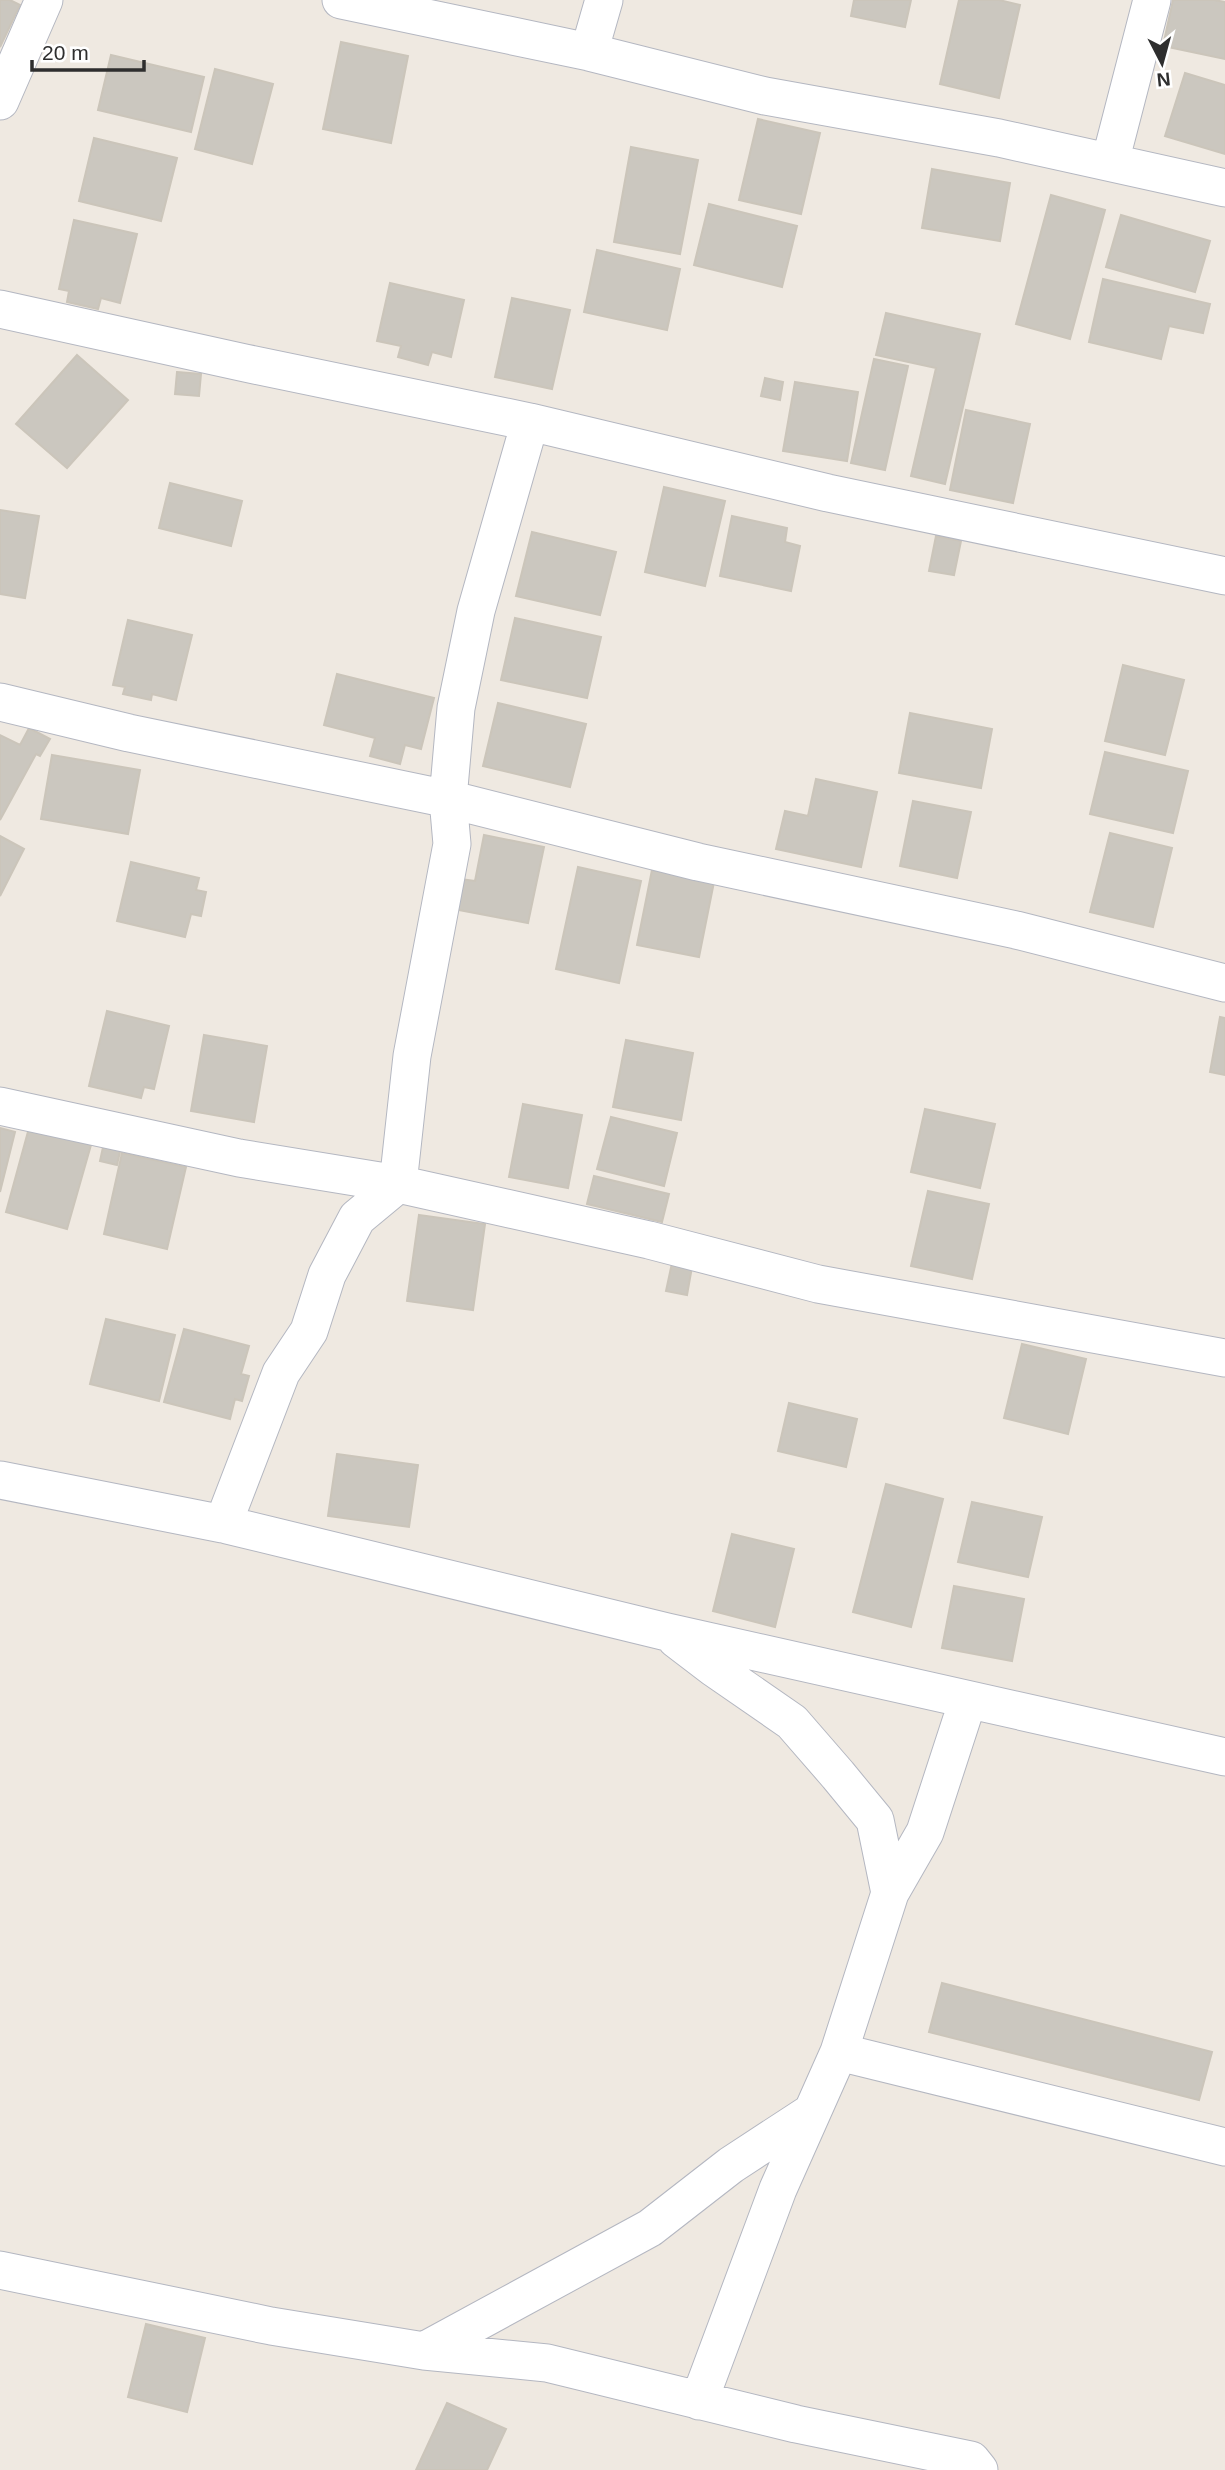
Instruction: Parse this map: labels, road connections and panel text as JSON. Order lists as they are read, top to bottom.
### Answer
{
  "scale_bar": "20 m",
  "north": "bottom"
}
